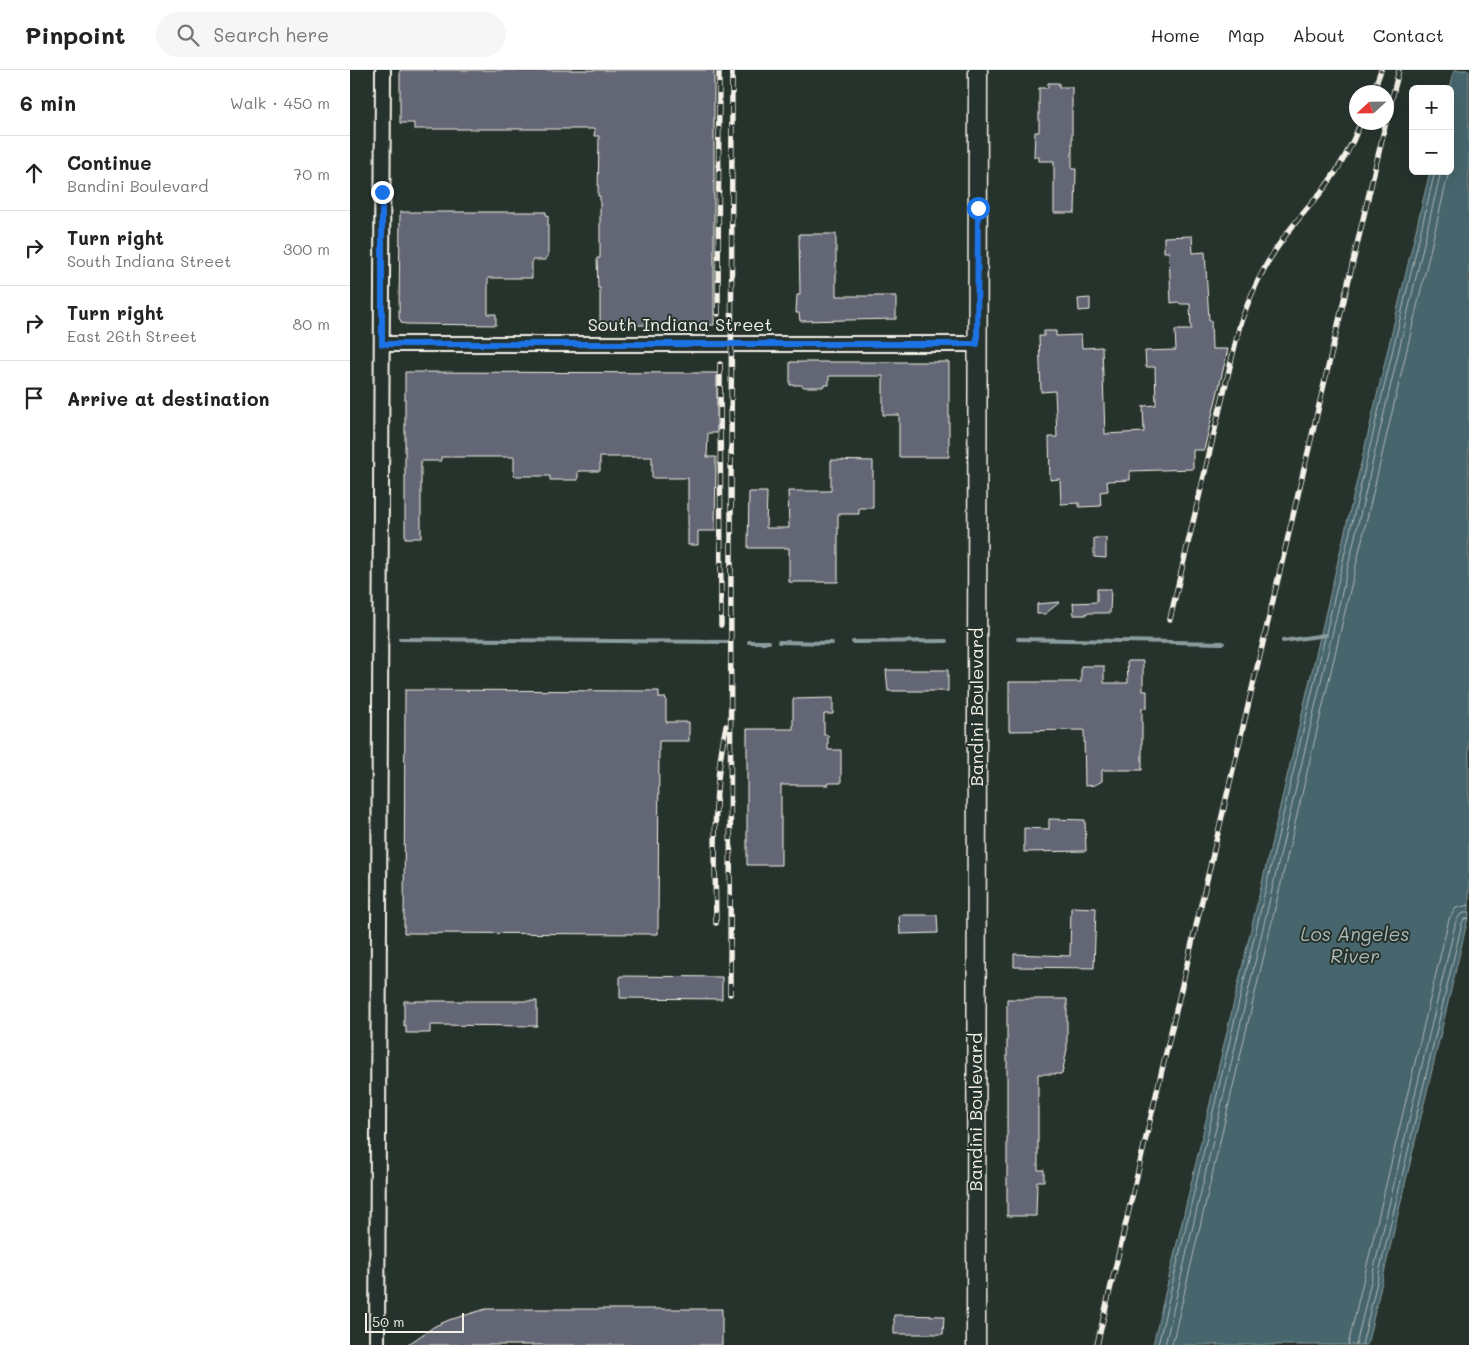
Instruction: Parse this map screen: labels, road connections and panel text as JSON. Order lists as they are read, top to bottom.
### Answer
{
  "streets": {
    "main road": ["Bandini Boulevard"],
    "street": ["South Indiana Street"]
  },
  "crossings": [
    ["South Indiana Street", "Bandini Boulevard"]
  ],
  "water": ["Los Angeles River"],
  "scale_bar": "50 m",
  "north": "left",
  "page": {
    "header": "Pinpoint",
    "search": "Search here",
    "nav": [
      "Home",
      "Map",
      "About",
      "Contact"
    ],
    "heading": ["6 min", "Walk · 450 m"],
    "map_buttons": ["+", "−"],
    "list": [
      ["Continue", "Bandini Boulevard", "70 m"],
      ["Turn right", "South Indiana Street", "300 m"],
      ["Turn right", "East 26th Street", "80 m"],
      "Arrive at destination"
    ],
    "scale": "50 m"
  }
}
